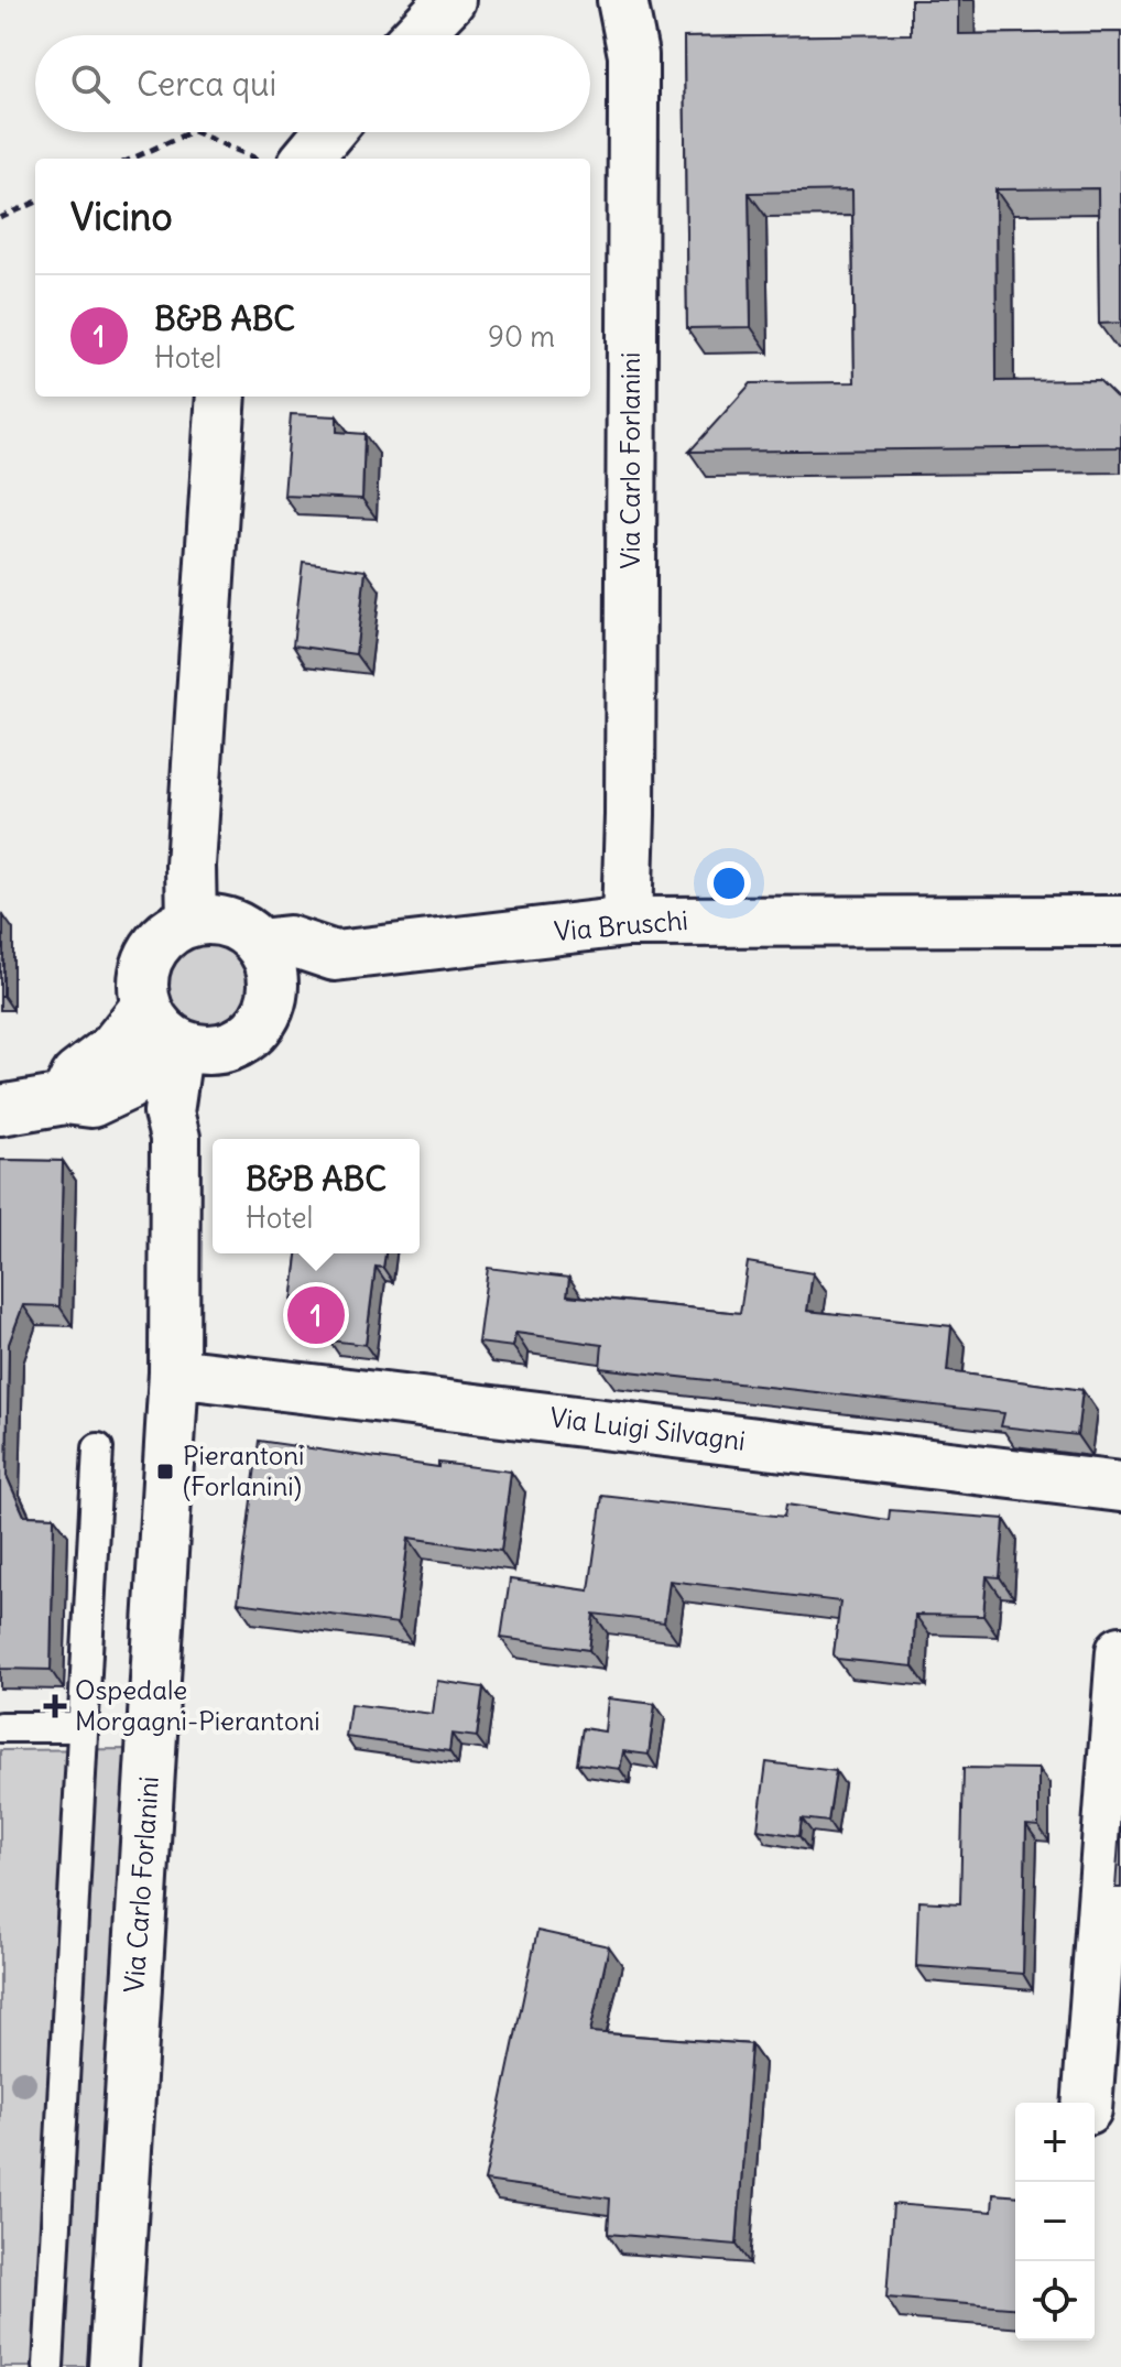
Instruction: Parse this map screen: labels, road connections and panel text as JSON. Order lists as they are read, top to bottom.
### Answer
{
  "streets": {
    "street": ["Via Carlo Forlanini", "Via Bruschi", "Via Luigi Silvagni"]
  },
  "crossings": [
    ["Via Carlo Forlanini", "Via Bruschi"],
    ["Via Carlo Forlanini", "Via Luigi Silvagni"]
  ],
  "places": {
    "transit": ["Pierantoni (Forlanini)"],
    "health": ["Ospedale Morgagni-Pierantoni"]
  },
  "page": {
    "search": "Cerca qui",
    "heading": "Vicino",
    "list": [
      {
        "mark": "1",
        "name": "B&B ABC",
        "note": "Hotel",
        "value": "90 m"
      }
    ],
    "popup": ["B&B ABC", "Hotel"],
    "pins": "1",
    "map_buttons": ["+", "−"]
  }
}
